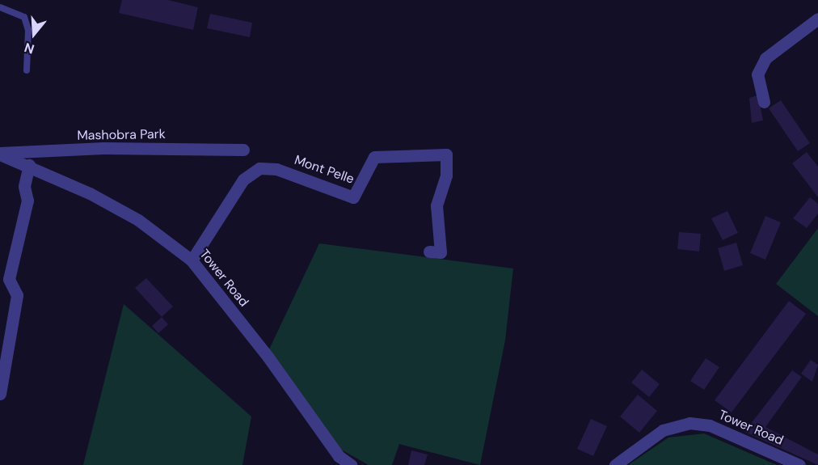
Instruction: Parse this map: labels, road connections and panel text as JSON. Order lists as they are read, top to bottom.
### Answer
{
  "streets": {
    "street": ["Mashobra Park", "Mont Pelle", "Tower Road"]
  },
  "crossings": [
    ["Mashobra Park", "Tower Road"],
    ["Mont Pelle", "Tower Road"]
  ],
  "north": "bottom"
}
